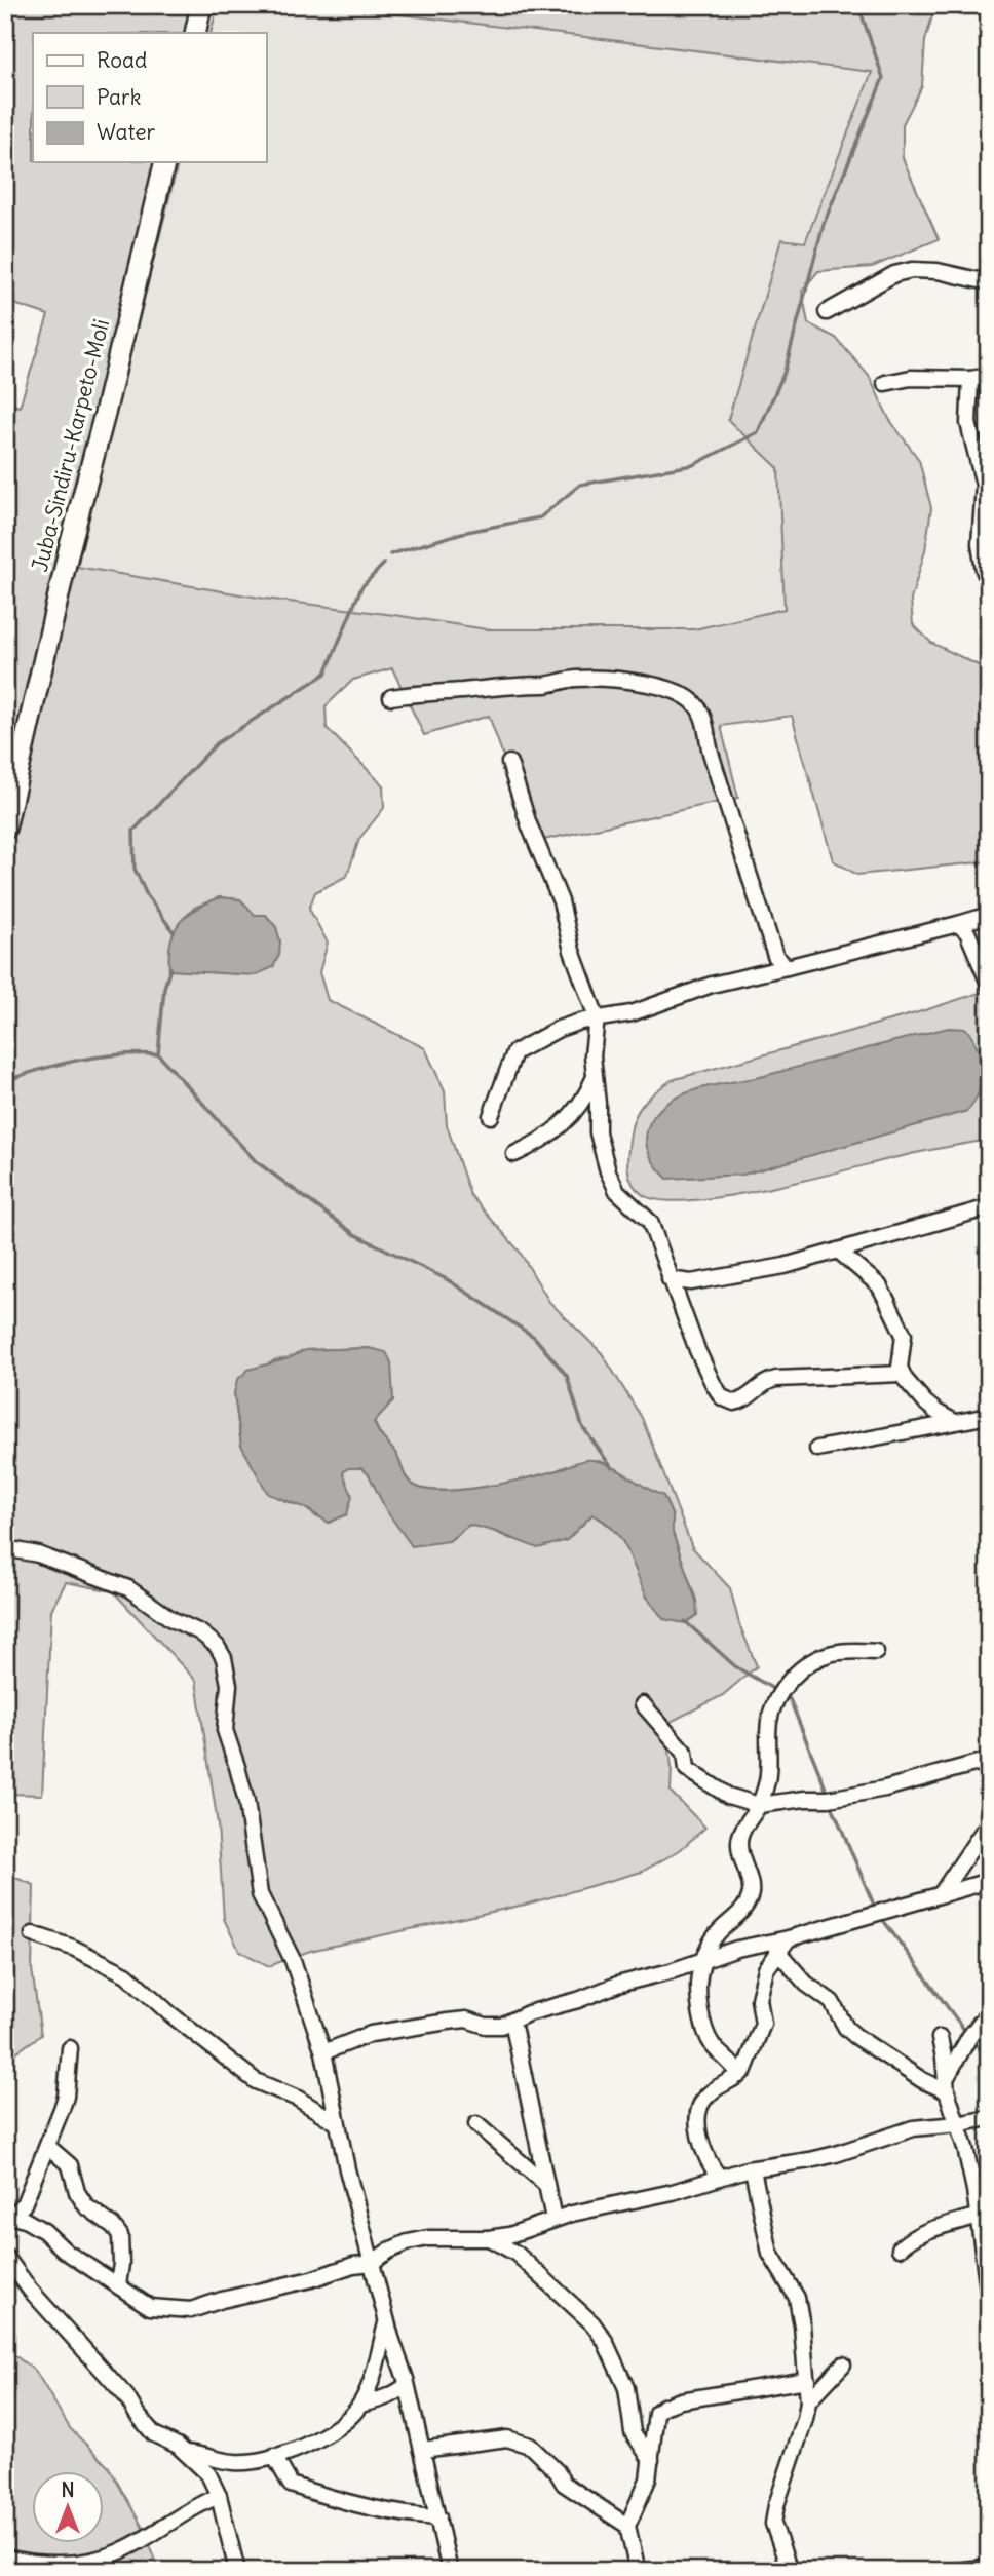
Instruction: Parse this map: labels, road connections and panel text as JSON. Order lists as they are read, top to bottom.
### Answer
{
  "streets": {
    "main road": ["Juba-Sindiru-Karpeto-Moli"]
  },
  "legend": ["Road", "Park", "Water"],
  "north": "top"
}
